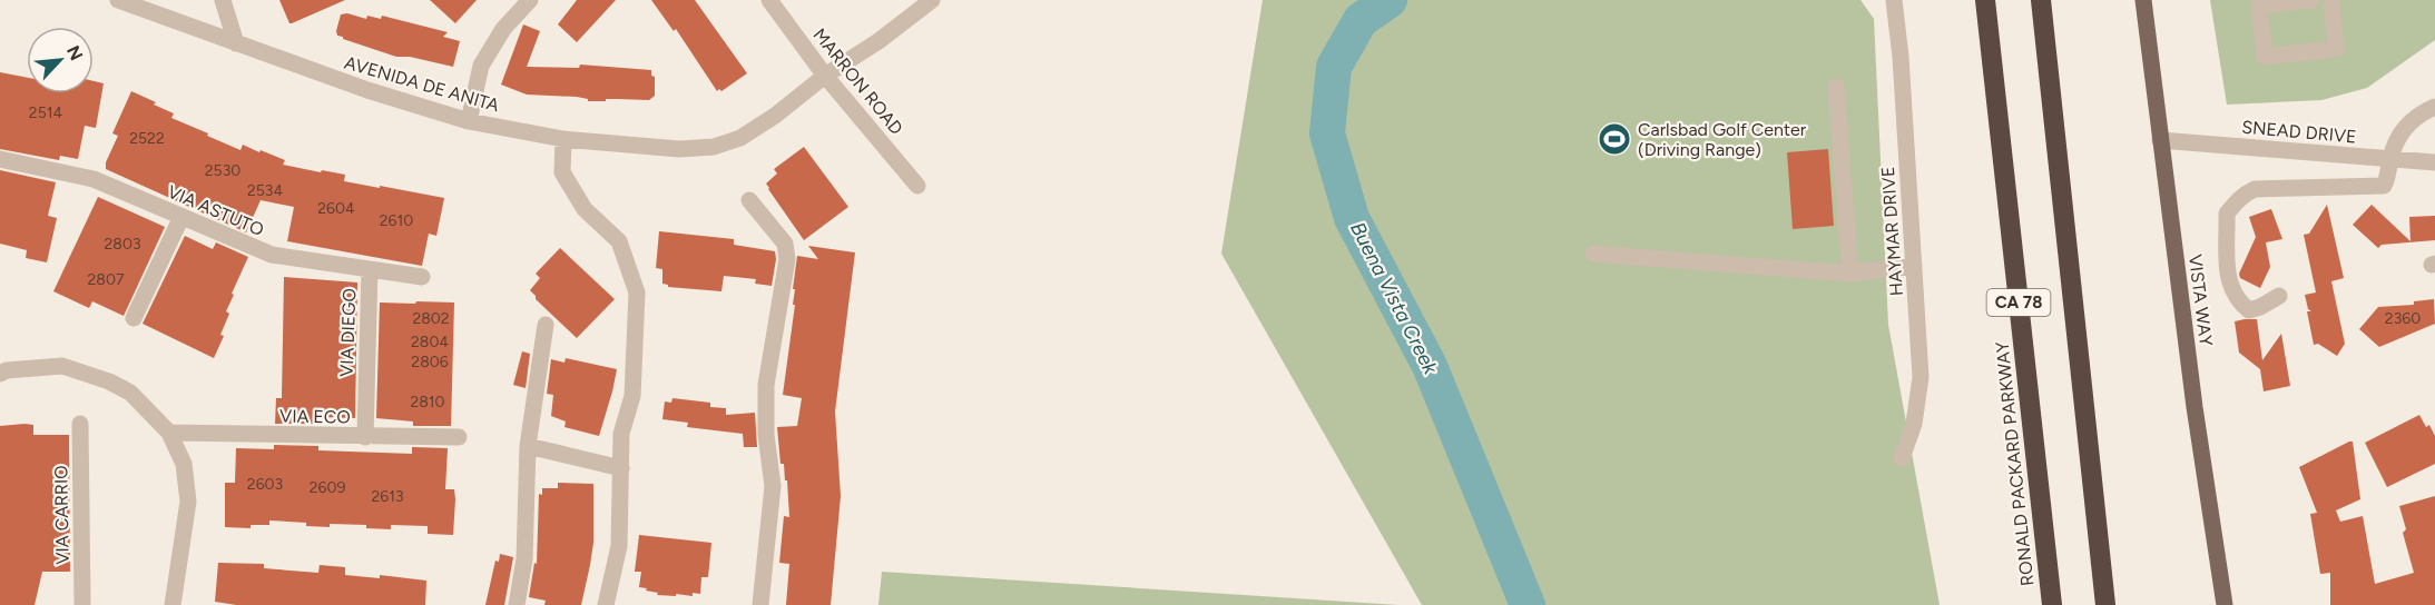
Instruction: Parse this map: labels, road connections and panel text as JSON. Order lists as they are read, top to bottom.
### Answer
{
  "streets": {
    "highway": ["CA 78", "RONALD PACKARD PARKWAY"],
    "main road": ["VISTA WAY"],
    "street": [
      "MARRON ROAD",
      "AVENIDA DE ANITA",
      "SNEAD DRIVE",
      "VIA ASTUTO",
      "HAYMAR DRIVE",
      "VIA DIEGO",
      "VIA ECO",
      "VIA CARRIO"
    ]
  },
  "crossings": [
    ["MARRON ROAD", "AVENIDA DE ANITA"],
    ["SNEAD DRIVE", "VISTA WAY"],
    ["VIA ASTUTO", "VIA DIEGO"],
    ["VIA DIEGO", "VIA ECO"]
  ],
  "water": ["Buena Vista Creek"],
  "places": {
    "sports": ["Carlsbad Golf Center (Driving Range)"]
  },
  "house_numbers": [
    "2514",
    "2522",
    "2530",
    "2534",
    "2604",
    "2610",
    "2803",
    "2807",
    "2802",
    "2360",
    "2804",
    "2806",
    "2810",
    "2603",
    "2609",
    "2613"
  ],
  "north": "top right"
}
